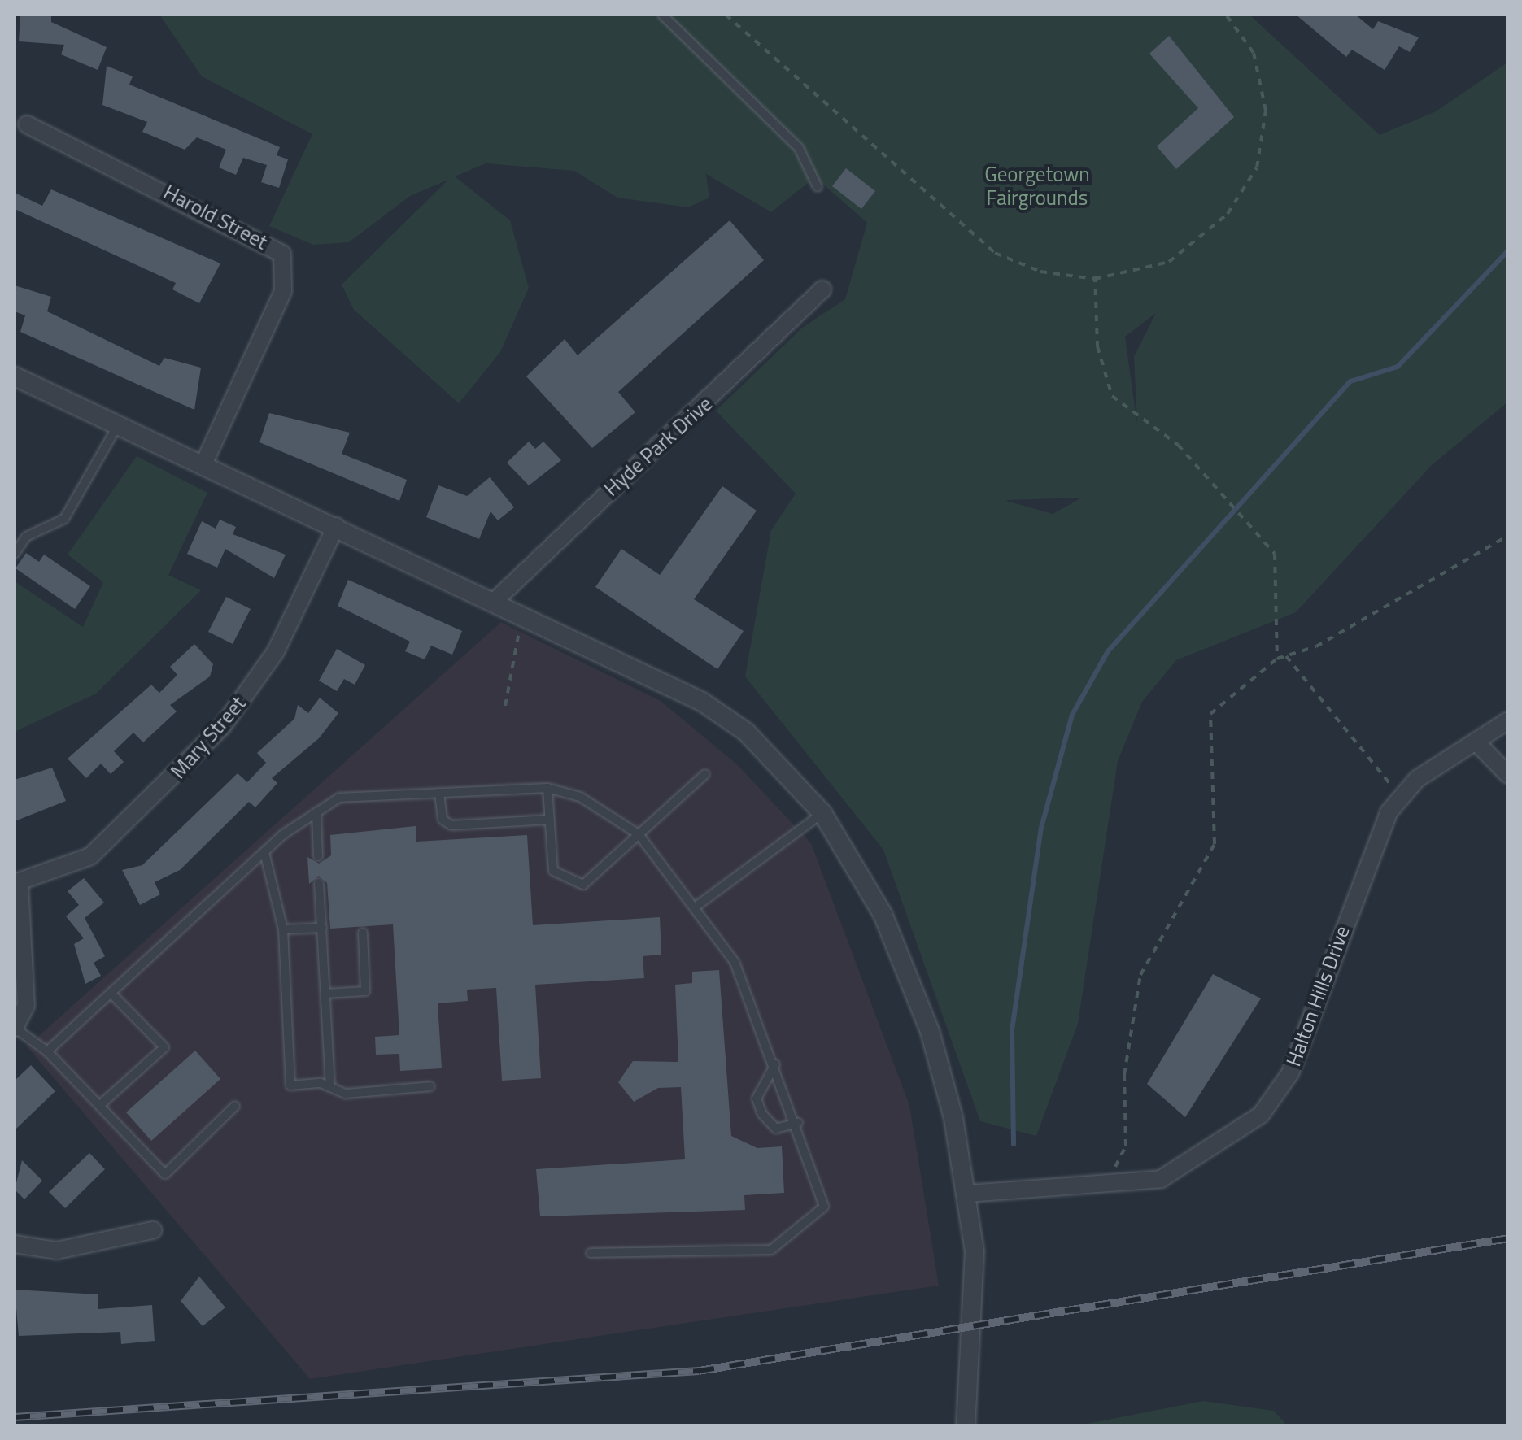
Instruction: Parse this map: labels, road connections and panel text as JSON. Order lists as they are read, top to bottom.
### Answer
{
  "streets": {
    "street": [
      "Harold Street",
      "Hyde Park Drive",
      "Mary Street",
      "Halton Hills Drive"
    ]
  },
  "parks": ["Georgetown Fairgrounds"]
}
